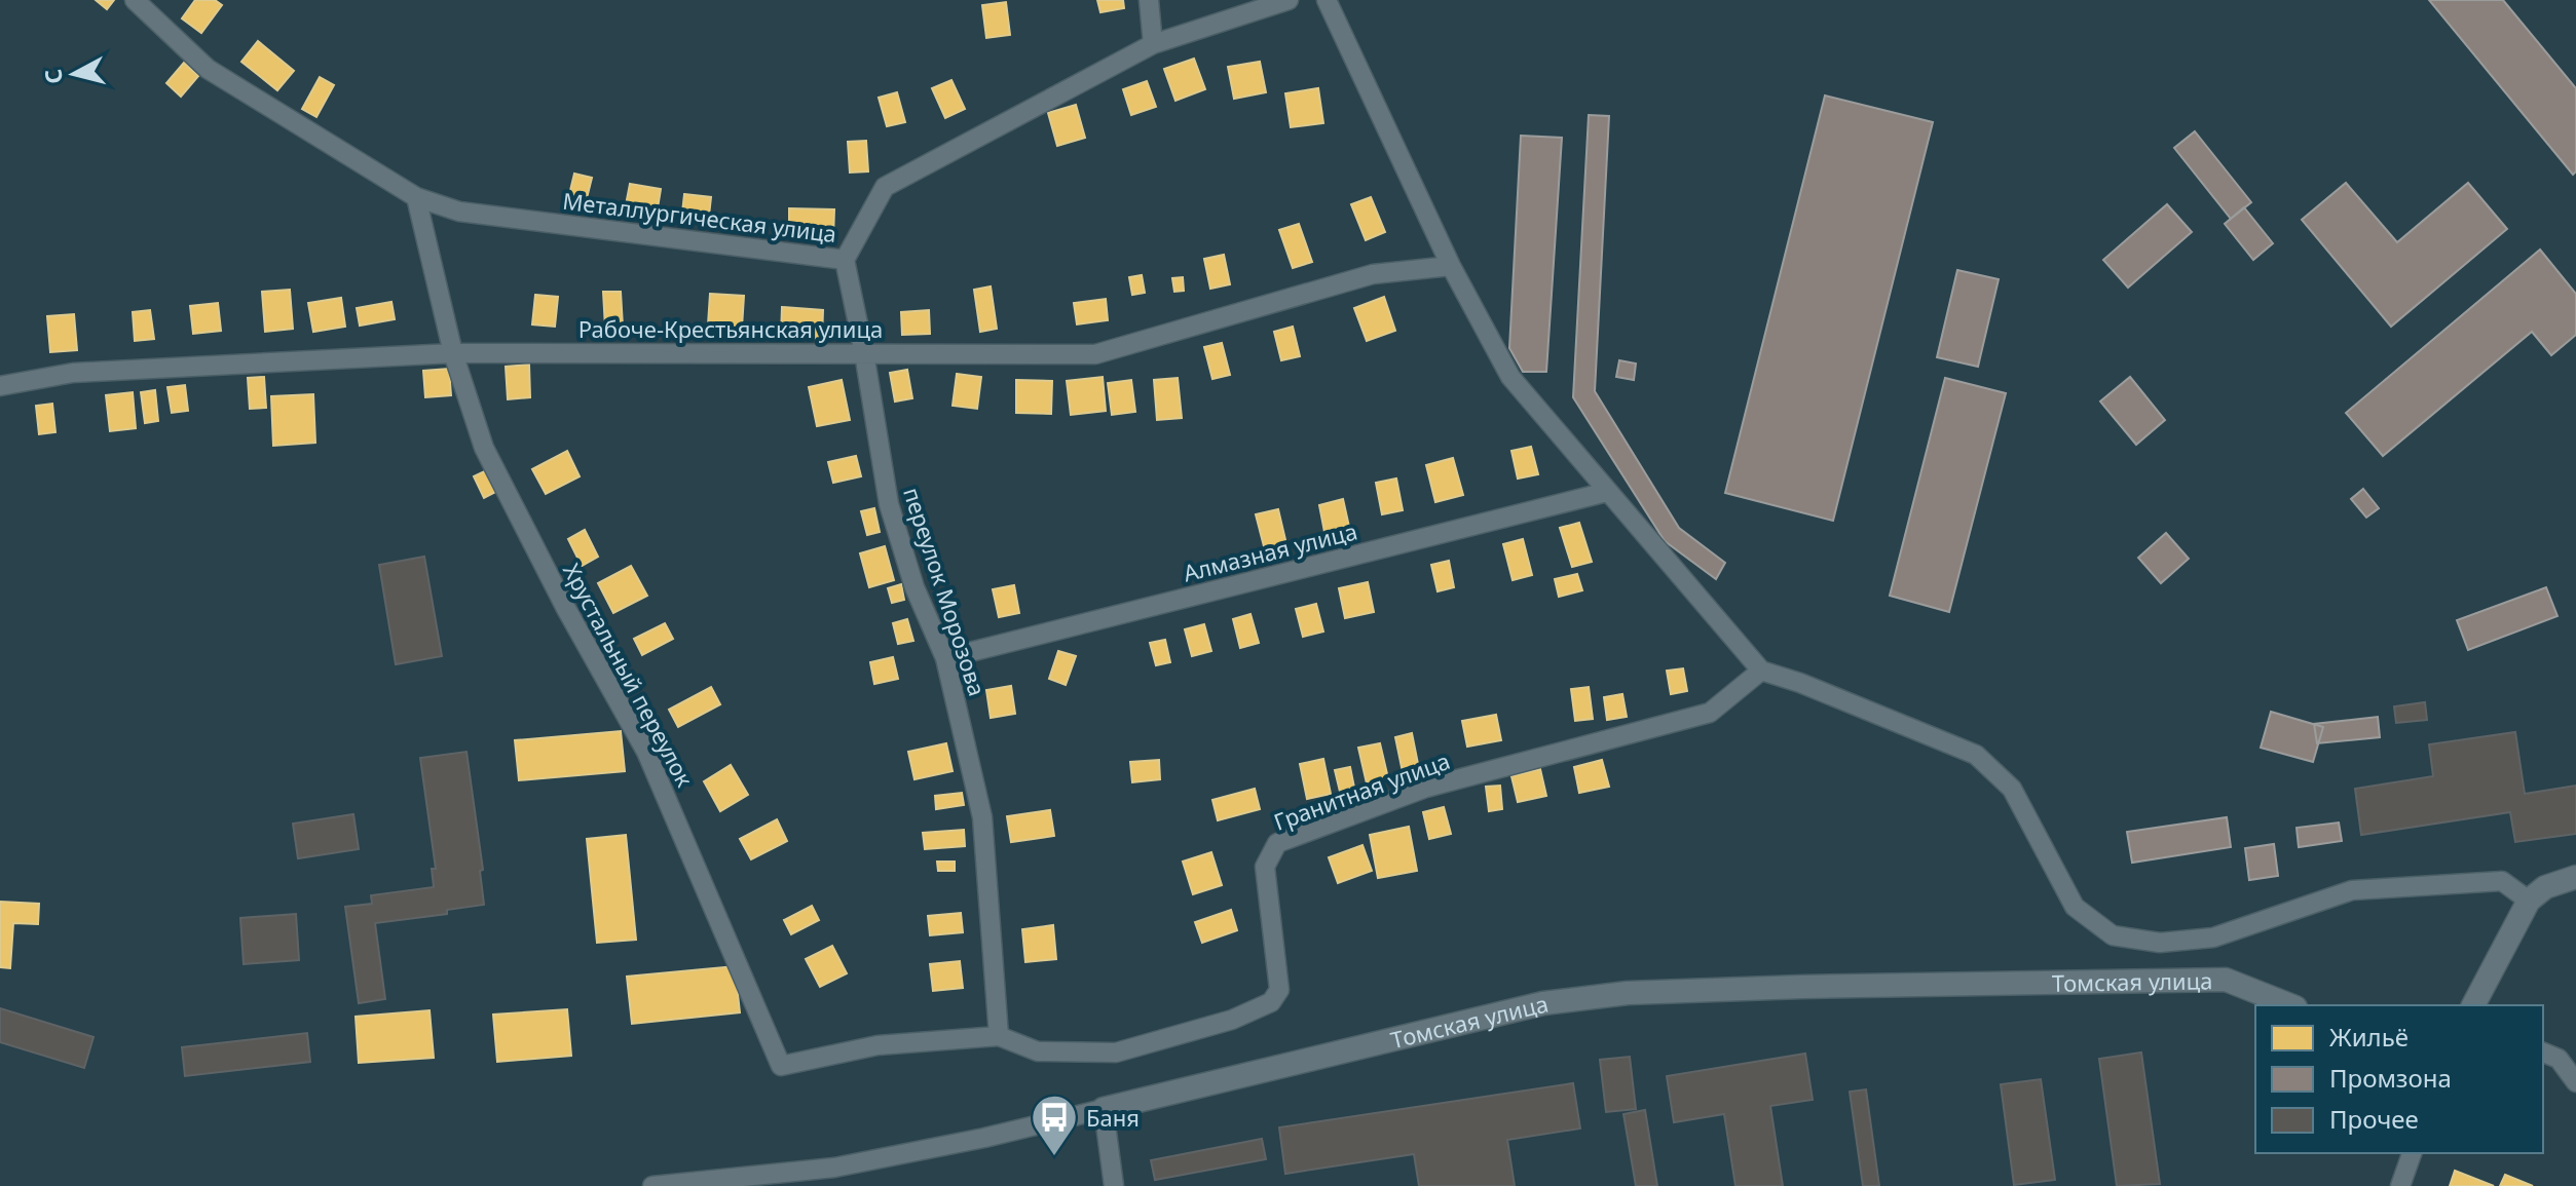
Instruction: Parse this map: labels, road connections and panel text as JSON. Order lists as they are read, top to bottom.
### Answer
{
  "streets": {
    "street": [
      "Металлургическая улица",
      "Рабоче-Крестьянская улица",
      "Алмазная улица",
      "переулок Морозова",
      "Хрустальный переулок",
      "Гранитная улица",
      "Томская улица"
    ]
  },
  "crossings": [
    ["Металлургическая улица", "переулок Морозова"],
    ["Металлургическая улица", "Хрустальный переулок"],
    ["Рабоче-Крестьянская улица", "переулок Морозова"],
    ["Рабоче-Крестьянская улица", "Хрустальный переулок"],
    ["Алмазная улица", "переулок Морозова"],
    ["переулок Морозова", "Гранитная улица"],
    ["Хрустальный переулок", "Гранитная улица"]
  ],
  "places": {
    "bus stop": ["Баня"]
  },
  "legend": ["Жильё", "Промзона", "Прочее"],
  "north": "left"
}
